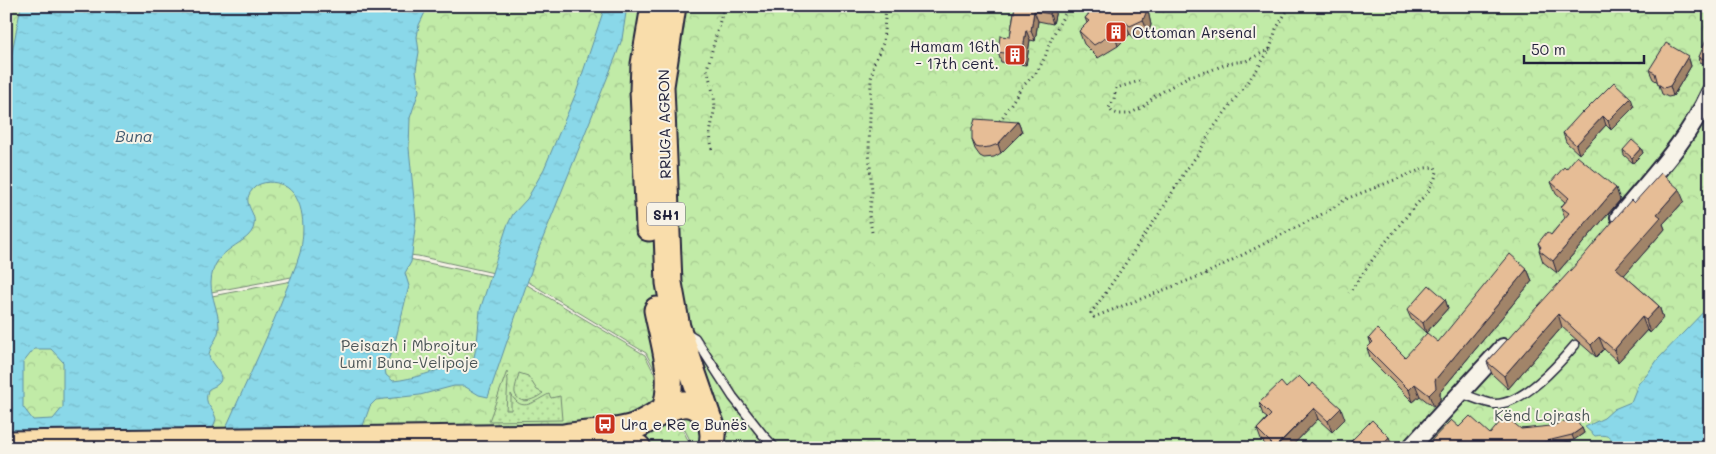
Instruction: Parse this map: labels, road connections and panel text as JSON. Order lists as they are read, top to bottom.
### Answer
{
  "streets": {
    "main road": ["RRUGA AGRON", "SH1"]
  },
  "water": ["Buna"],
  "parks": ["Peisazh i Mbrojtur Lumi Buna-Velipoje", "Kënd Lojrash"],
  "places": {
    "building": ["Ottoman Arsenal", "Hamam 16th - 17th cent."],
    "bus stop": ["Ura e Re e Bunës"]
  },
  "scale_bar": "50 m"
}
